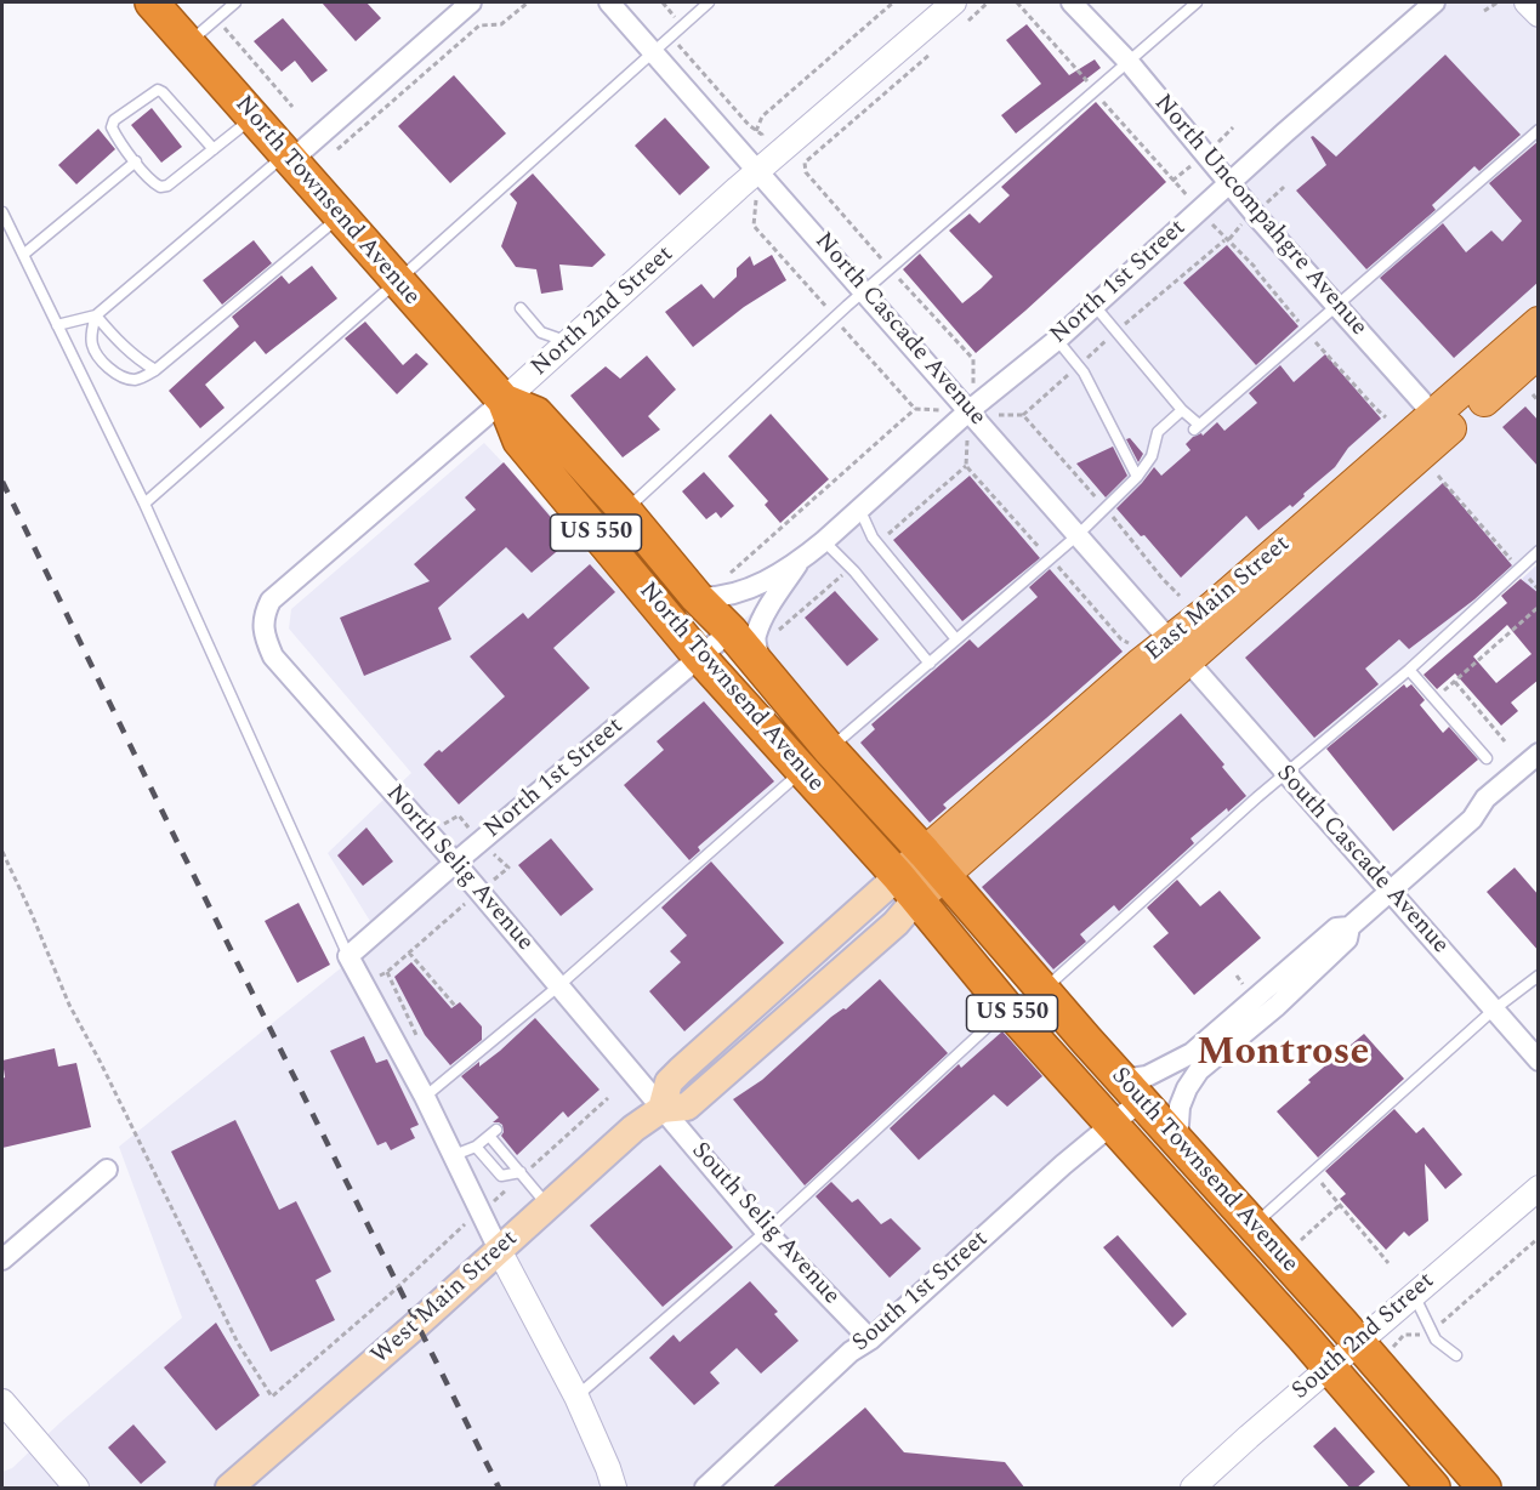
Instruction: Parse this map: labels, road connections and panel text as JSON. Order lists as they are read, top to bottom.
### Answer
{
  "streets": {
    "highway": ["North Townsend Avenue", "US 550", "South Townsend Avenue"],
    "main road": ["East Main Street", "West Main Street"],
    "street": [
      "North Uncompahgre Avenue",
      "North 1st Street",
      "North 2nd Street",
      "North Cascade Avenue",
      "South Cascade Avenue",
      "North Selig Avenue",
      "South Selig Avenue",
      "South 1st Street",
      "South 2nd Street"
    ]
  },
  "crossings": [
    ["North Townsend Avenue", "North 1st Street"],
    ["North Townsend Avenue", "North 2nd Street"],
    ["North Townsend Avenue", "East Main Street"],
    ["North Townsend Avenue", "South Townsend Avenue"],
    ["North Townsend Avenue", "West Main Street"],
    ["North Uncompahgre Avenue", "North 1st Street"],
    ["North Uncompahgre Avenue", "East Main Street"],
    ["North 1st Street", "North Cascade Avenue"],
    ["North 1st Street", "North Selig Avenue"],
    ["North 2nd Street", "North Cascade Avenue"],
    ["North 2nd Street", "North Selig Avenue"],
    ["North Cascade Avenue", "East Main Street"],
    ["North Cascade Avenue", "South Cascade Avenue"],
    ["East Main Street", "South Cascade Avenue"],
    ["East Main Street", "South Townsend Avenue"],
    ["East Main Street", "West Main Street"],
    ["South Cascade Avenue", "South 1st Street"],
    ["North Selig Avenue", "South Selig Avenue"],
    ["North Selig Avenue", "West Main Street"],
    ["South Townsend Avenue", "South 1st Street"],
    ["South Townsend Avenue", "West Main Street"],
    ["South Townsend Avenue", "South 2nd Street"],
    ["South Selig Avenue", "South 1st Street"],
    ["South Selig Avenue", "West Main Street"]
  ],
  "districts": ["Montrose"]
}
